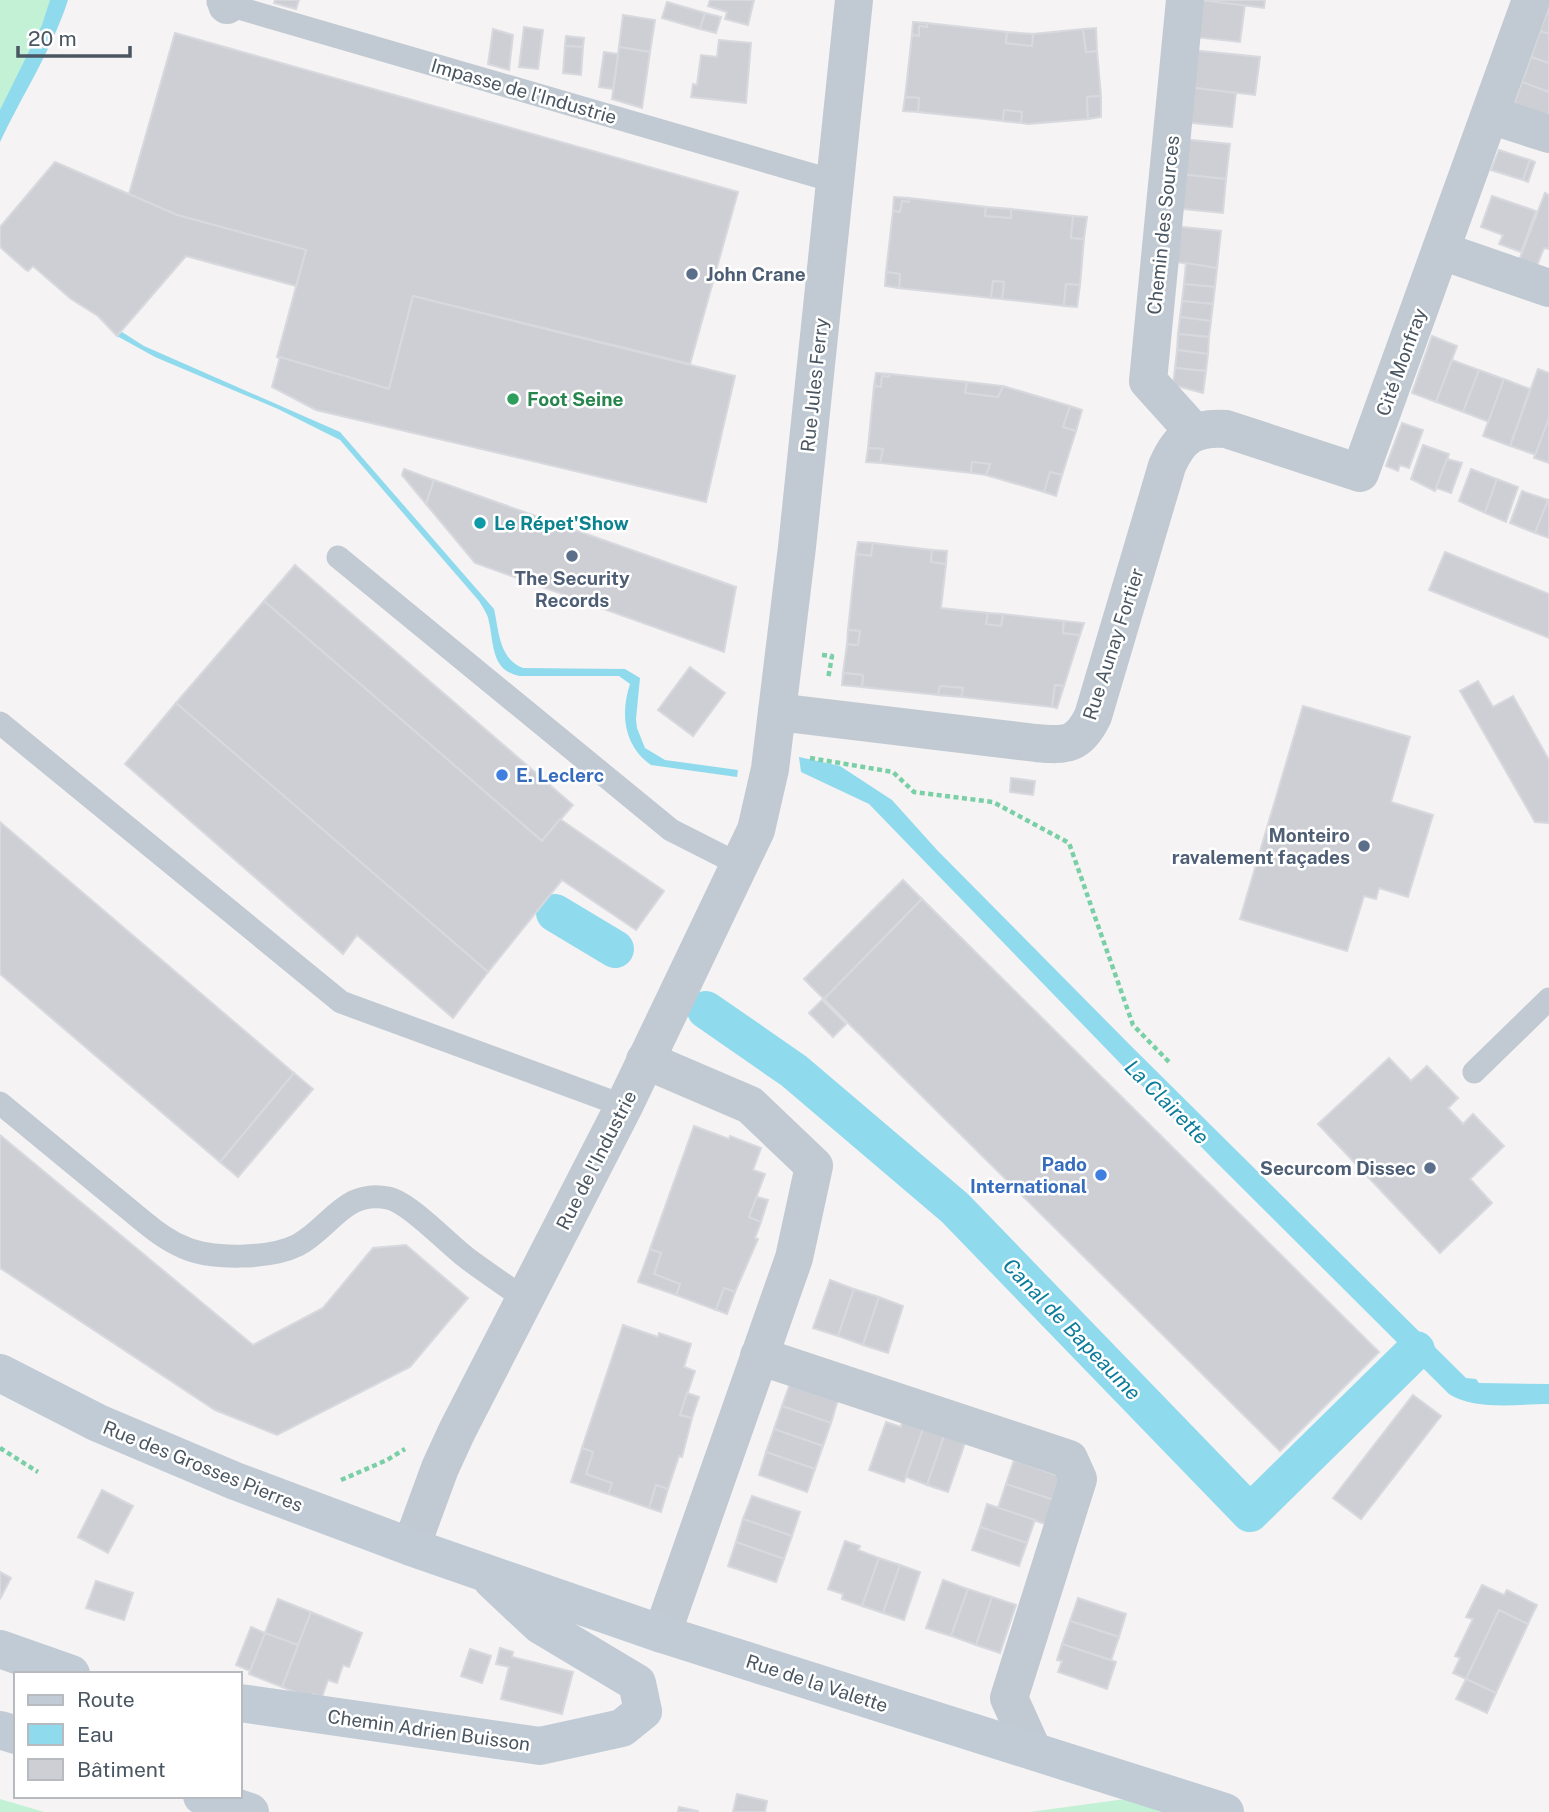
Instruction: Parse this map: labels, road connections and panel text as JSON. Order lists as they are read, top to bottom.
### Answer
{
  "streets": {
    "street": [
      "Chemin des Sources",
      "Cité Monfray",
      "Rue Jules Ferry",
      "Rue Aunay Fortier",
      "Rue de l'Industrie",
      "Rue des Grosses Pierres",
      "Rue de la Valette",
      "Chemin Adrien Buisson"
    ],
    "lane": ["Impasse de l'Industrie"]
  },
  "crossings": [
    ["Impasse de l'Industrie", "Rue Jules Ferry"],
    ["Chemin des Sources", "Cité Monfray"],
    ["Chemin des Sources", "Rue Aunay Fortier"],
    ["Cité Monfray", "Rue Aunay Fortier"],
    ["Rue Jules Ferry", "Rue Aunay Fortier"],
    ["Rue Jules Ferry", "Rue de l'Industrie"],
    ["Rue de l'Industrie", "Rue des Grosses Pierres"],
    ["Rue de l'Industrie", "Rue de la Valette"],
    ["Rue des Grosses Pierres", "Rue de la Valette"],
    ["Rue de la Valette", "Chemin Adrien Buisson"]
  ],
  "water": ["La Clairette", "Canal de Bapeaume"],
  "places": [
    "John Crane",
    "Foot Seine",
    "Le Répet'Show",
    "The Security Records",
    "E. Leclerc",
    "Monteiro ravalement façades",
    "Securcom Dissec",
    "Pado International"
  ],
  "legend": ["Route", "Eau", "Bâtiment"],
  "scale_bar": "20 m"
}
